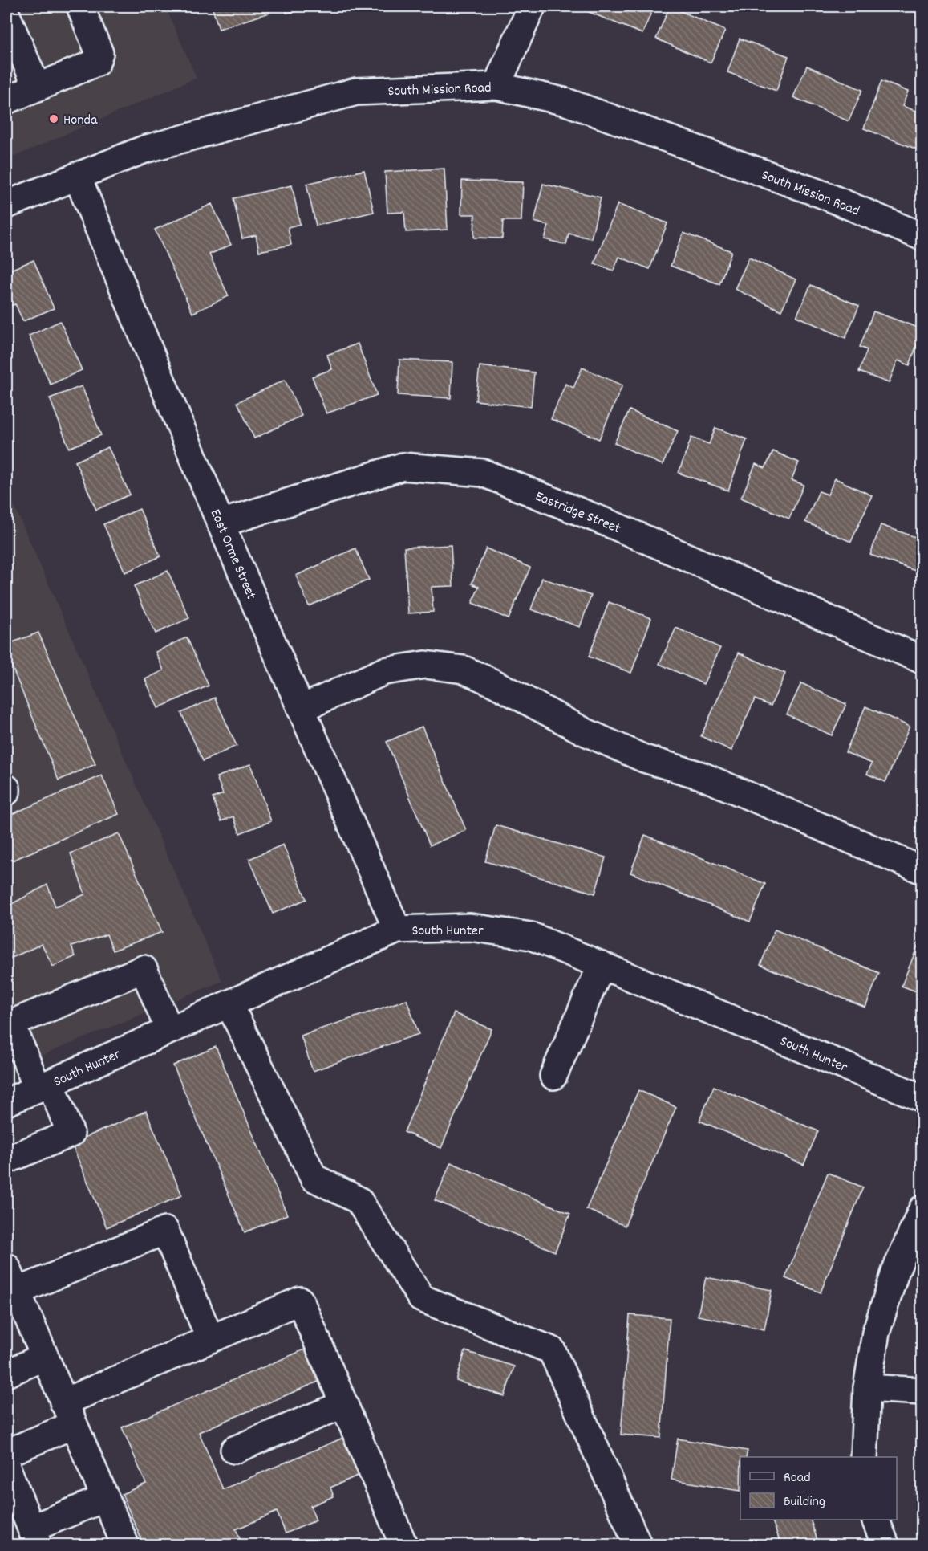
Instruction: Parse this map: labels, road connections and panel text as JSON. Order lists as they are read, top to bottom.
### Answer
{
  "streets": {
    "street": [
      "South Mission Road",
      "Eastridge Street",
      "East Orme Street",
      "South Hunter"
    ]
  },
  "crossings": [
    ["South Mission Road", "East Orme Street"],
    ["Eastridge Street", "East Orme Street"],
    ["East Orme Street", "South Hunter"]
  ],
  "places": ["Honda"],
  "legend": ["Road", "Building"]
}
